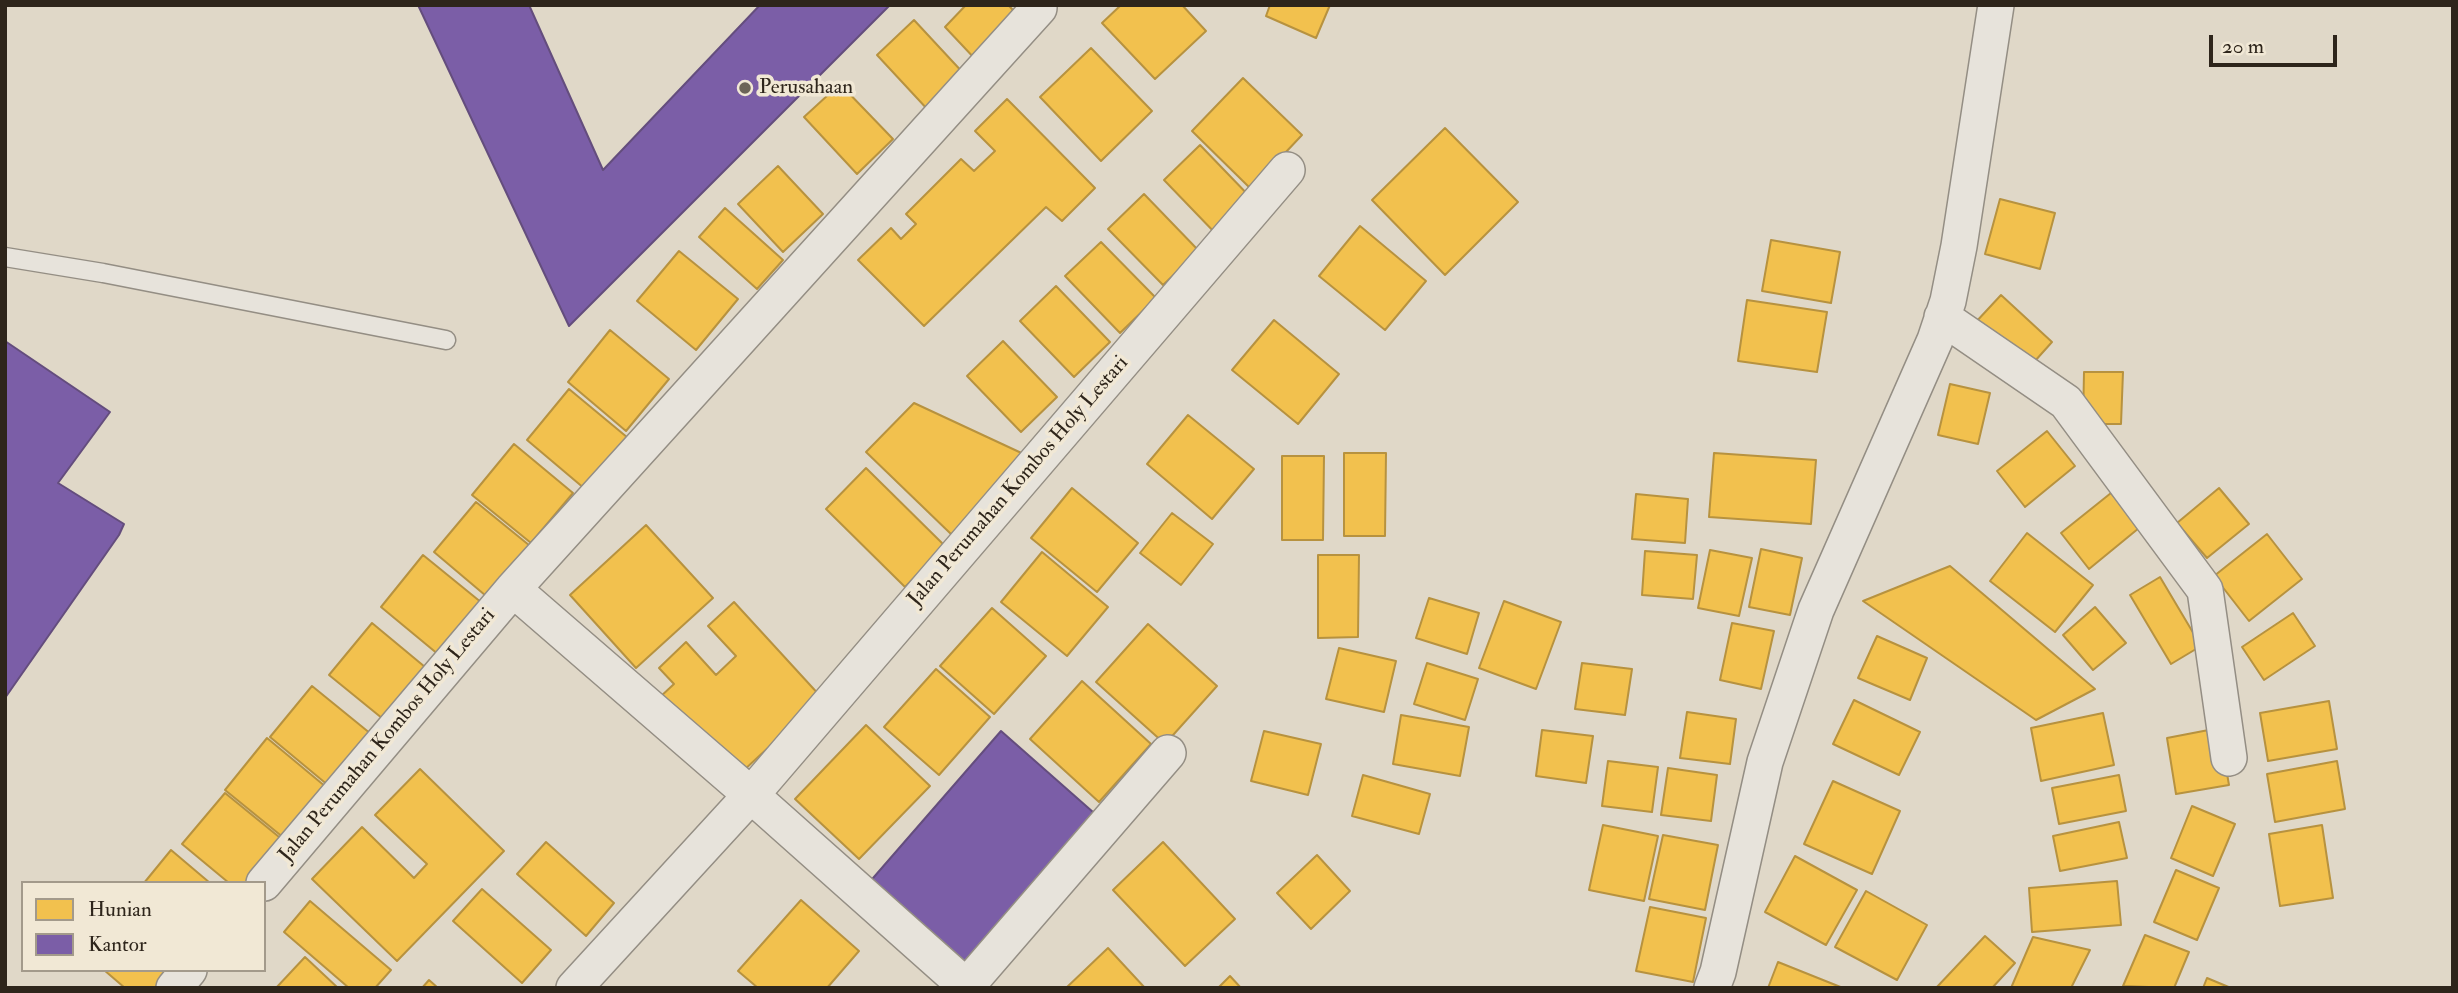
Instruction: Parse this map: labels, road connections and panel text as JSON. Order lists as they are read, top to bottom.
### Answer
{
  "streets": {
    "street": ["Jalan Perumahan Kombos Holy Lestari"]
  },
  "places": ["Perusahaan"],
  "legend": ["Hunian", "Kantor"],
  "scale_bar": "20 m"
}
